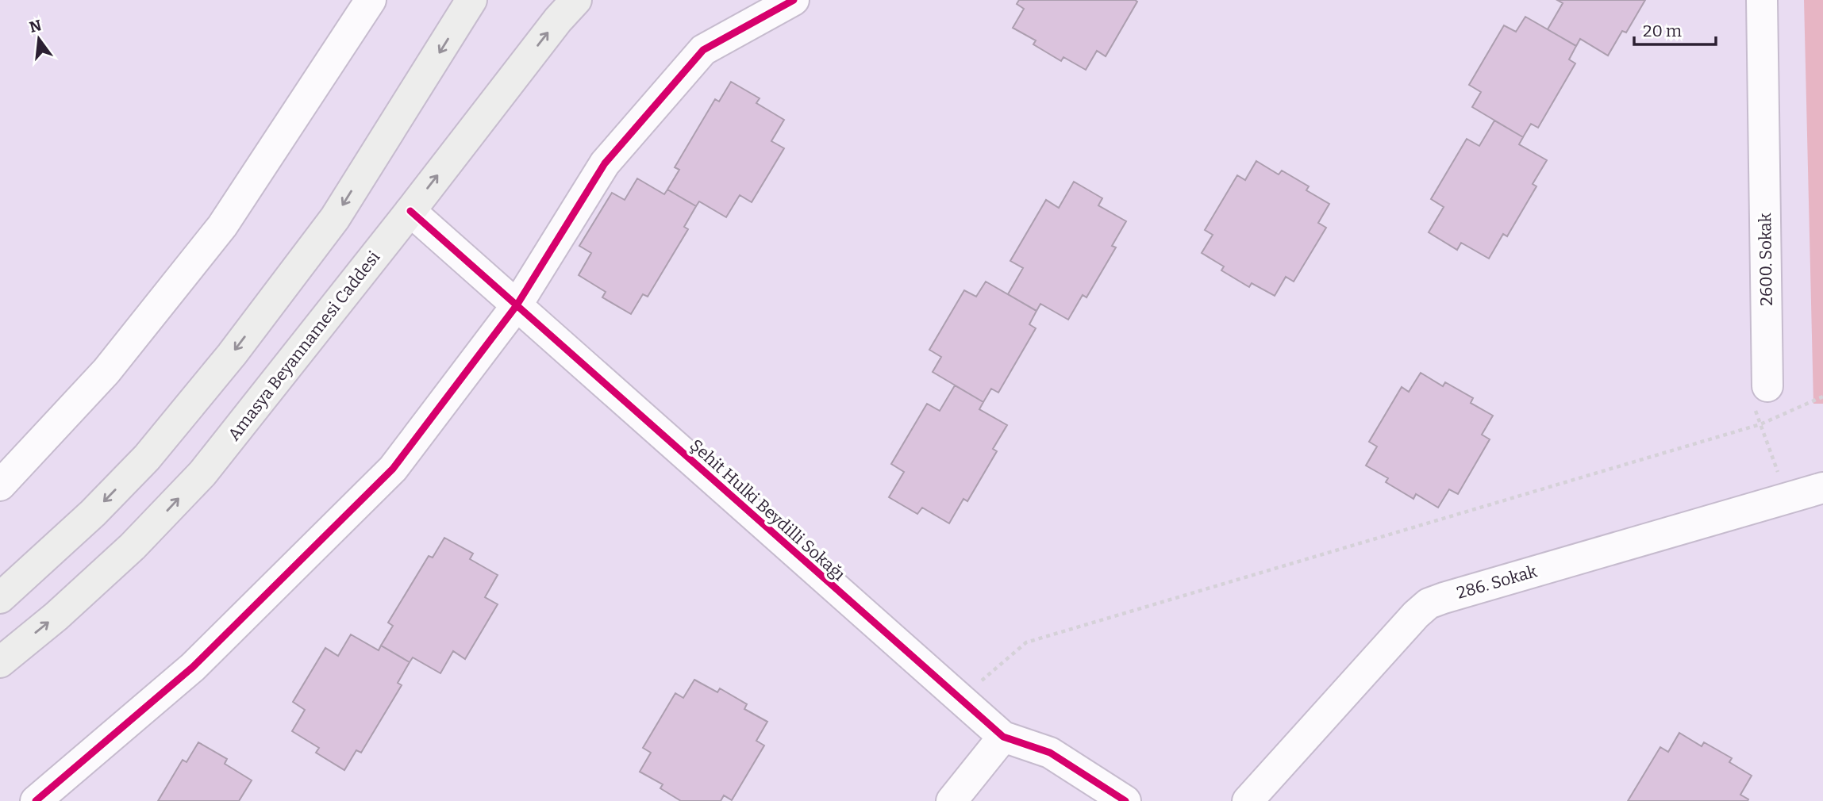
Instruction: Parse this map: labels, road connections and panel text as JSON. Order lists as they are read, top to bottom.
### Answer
{
  "streets": {
    "main road": ["Amasya Beyannamesi Caddesi"],
    "street": ["2600. Sokak", "Şehit Hulki Beydilli Sokağı", "286. Sokak"]
  },
  "crossings": [
    ["Amasya Beyannamesi Caddesi", "Şehit Hulki Beydilli Sokağı"]
  ],
  "scale_bar": "20 m",
  "north": "top"
}
